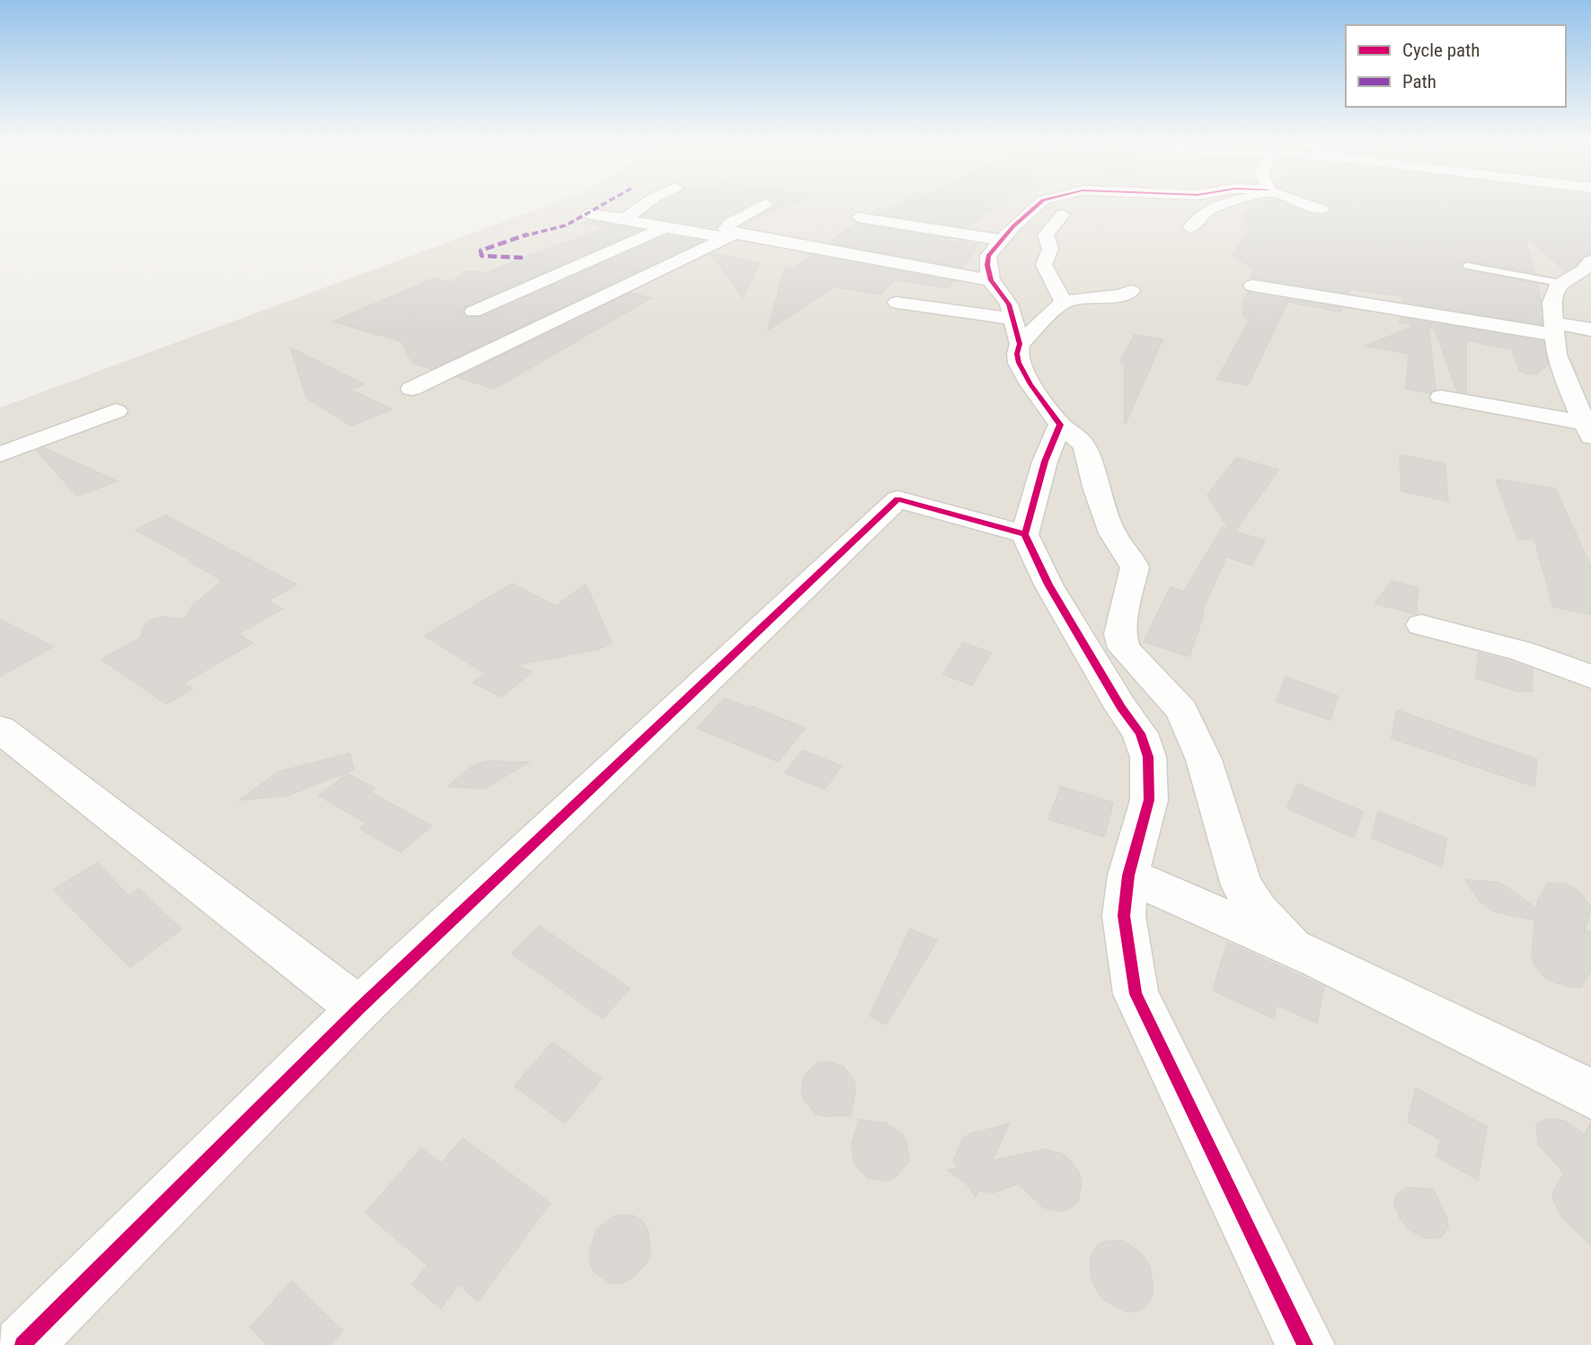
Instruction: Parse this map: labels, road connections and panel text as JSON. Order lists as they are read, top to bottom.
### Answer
{
  "legend": ["Cycle path", "Path"]
}
